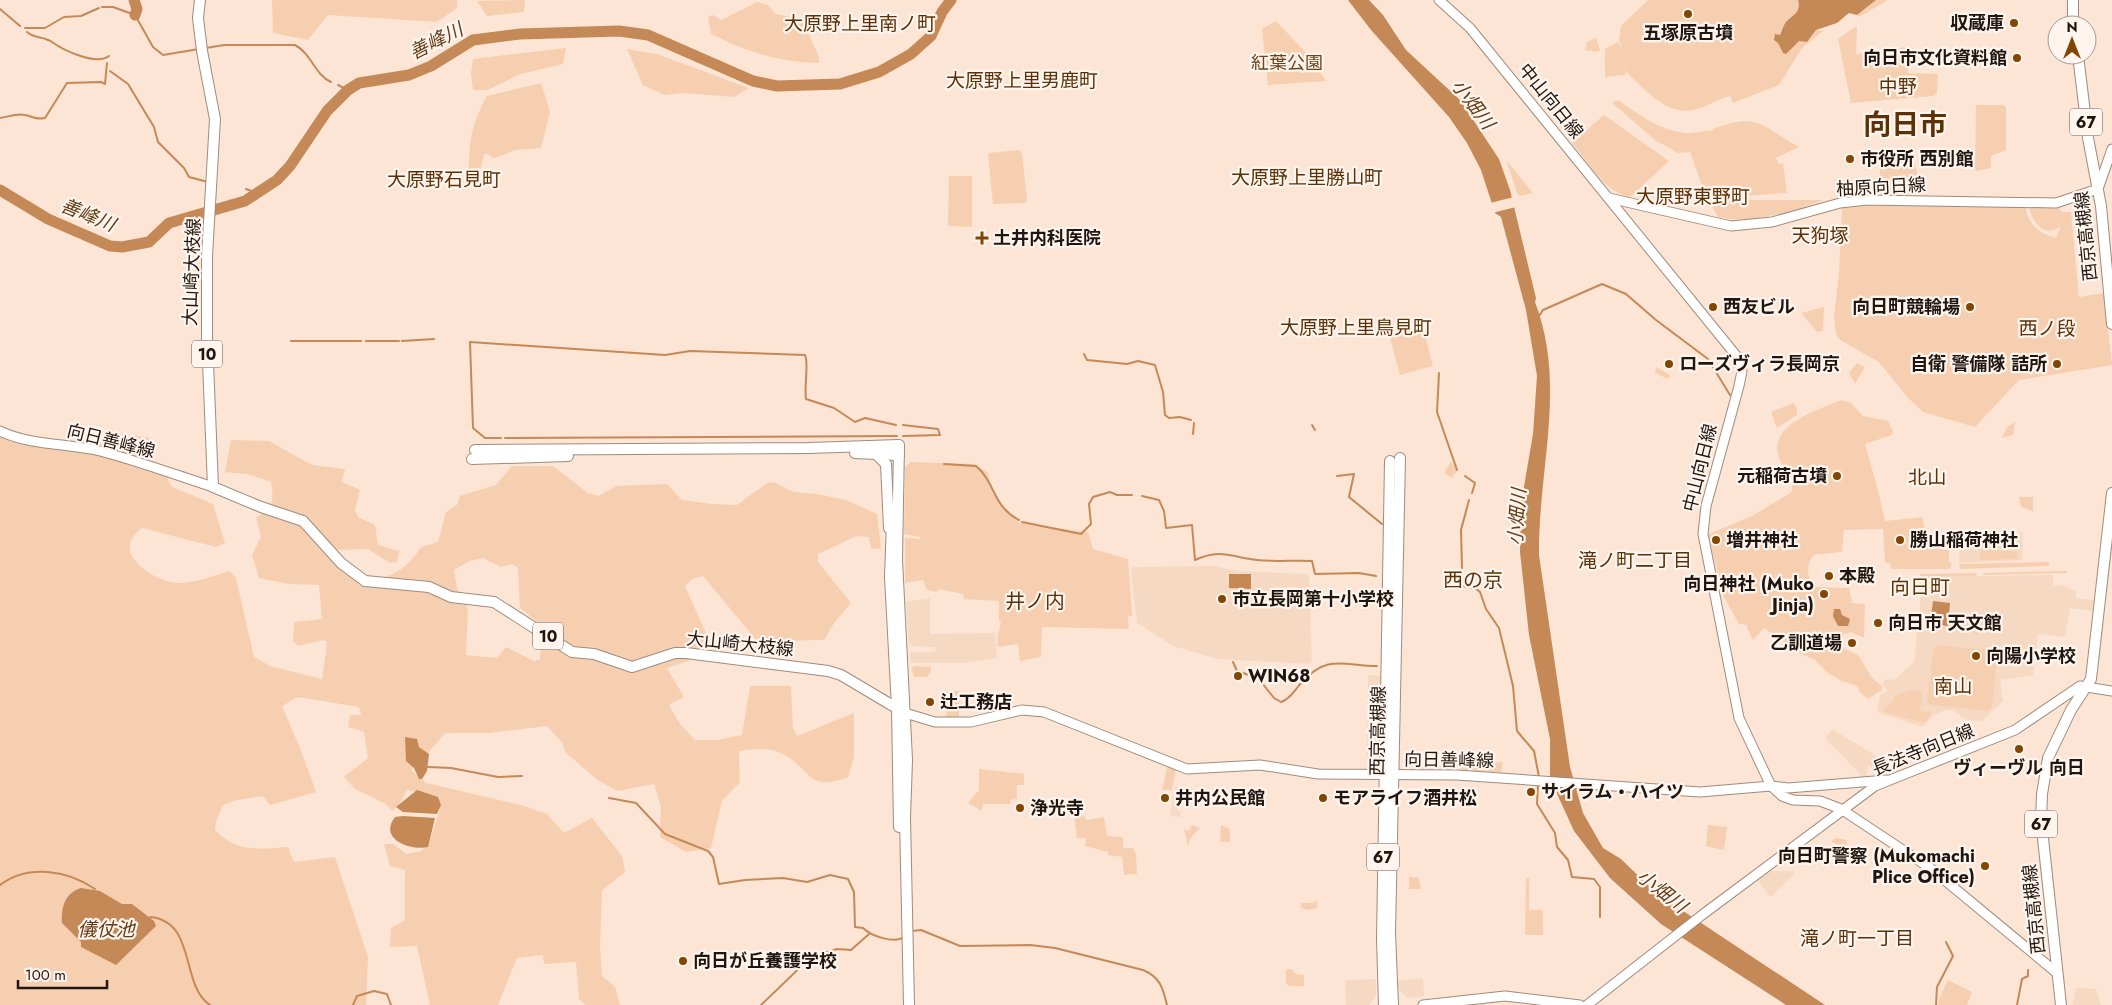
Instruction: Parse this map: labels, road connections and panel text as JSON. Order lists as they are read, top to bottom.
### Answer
{
  "streets": {
    "main road": [
      "中山向日線",
      "67",
      "柚原向日線",
      "西京高槻線",
      "大山崎大枝線",
      "10",
      "向日善峰線",
      "長法寺向日線"
    ]
  },
  "crossings": [
    ["中山向日線", "柚原向日線"],
    ["中山向日線", "向日善峰線"],
    ["柚原向日線", "西京高槻線"],
    ["西京高槻線", "向日善峰線"],
    ["西京高槻線", "長法寺向日線"],
    ["大山崎大枝線", "向日善峰線"],
    ["向日善峰線", "長法寺向日線"]
  ],
  "districts": [
    "大原野上里南ノ町",
    "大原野上里男鹿町",
    "中野",
    "向日市",
    "大原野上里勝山町",
    "大原野石見町",
    "大原野東野町",
    "天狗塚",
    "大原野上里鳥見町",
    "西ノ段",
    "北山",
    "滝ノ町二丁目",
    "西の京",
    "向日町",
    "井ノ内",
    "南山",
    "滝ノ町一丁目"
  ],
  "water": ["善峰川", "小畑川", "儀仗池"],
  "parks": ["紅葉公園"],
  "places": {
    "other": [
      "五塚原古墳",
      "収蔵庫",
      "向日市文化資料館",
      "市役所 西別館",
      "西友ビル",
      "向日町競輪場",
      "ローズヴィラ長岡京",
      "自衛 警備隊 詰所",
      "元稲荷古墳",
      "増井神社",
      "勝山稲荷神社",
      "本殿",
      "向日神社 (Muko Jinja)",
      "市立長岡第十小学校",
      "向日市 天文館",
      "乙訓道場",
      "向陽小学校",
      "WIN68",
      "辻工務店",
      "ヴィーヴル 向日",
      "サイラム・ハイツ",
      "井内公民館",
      "モアライフ酒井松",
      "浄光寺",
      "向日町警察 (Mukomachi Plice Office)",
      "向日が丘養護学校"
    ],
    "health": ["土井内科医院"]
  },
  "scale_bar": "100 m",
  "north": "top"
}
